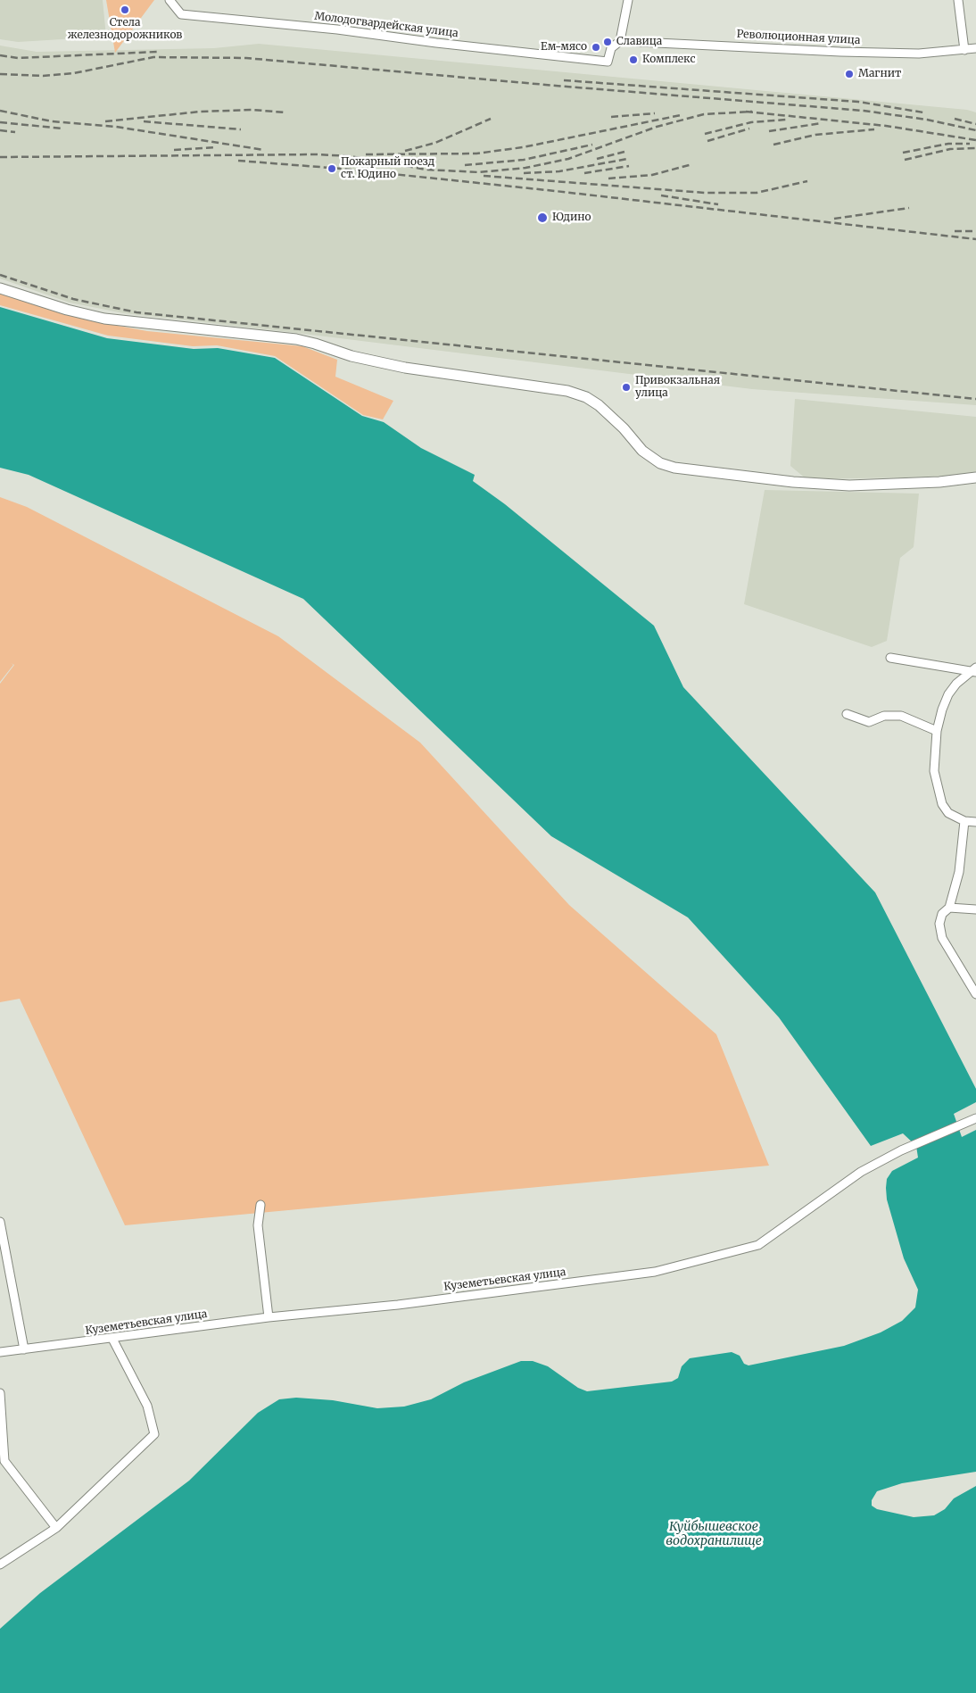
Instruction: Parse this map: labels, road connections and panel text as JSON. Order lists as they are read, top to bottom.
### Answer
{
  "streets": {
    "street": ["Молодогвардейская улица", "Революционная улица", "Куземетьевская улица"]
  },
  "crossings": [
    ["Молодогвардейская улица", "Революционная улица"]
  ],
  "water": ["Куйбышевское водохранилище"],
  "places": [
    "Стела железнодорожников",
    "Славица",
    "Ем-мясо",
    "Комплекс",
    "Магнит",
    "Пожарный поезд ст. Юдино",
    "Юдино",
    "Привокзальная улица"
  ]
}
